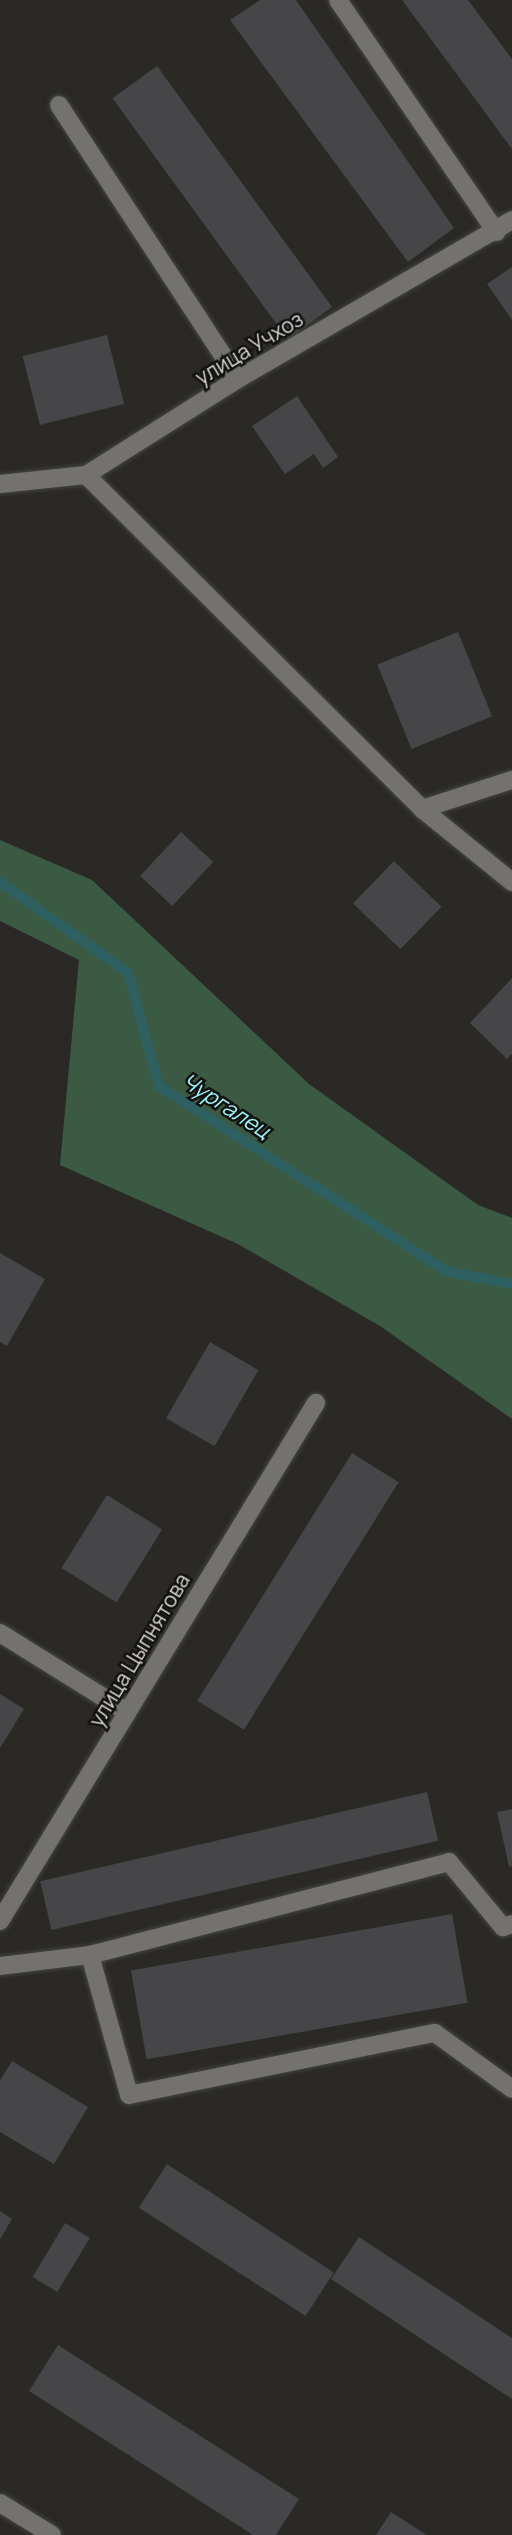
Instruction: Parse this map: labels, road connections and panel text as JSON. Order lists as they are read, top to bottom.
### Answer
{
  "streets": {
    "street": ["улица Учхоз", "улица Цыпнятова"]
  },
  "water": ["Чургалец"]
}
